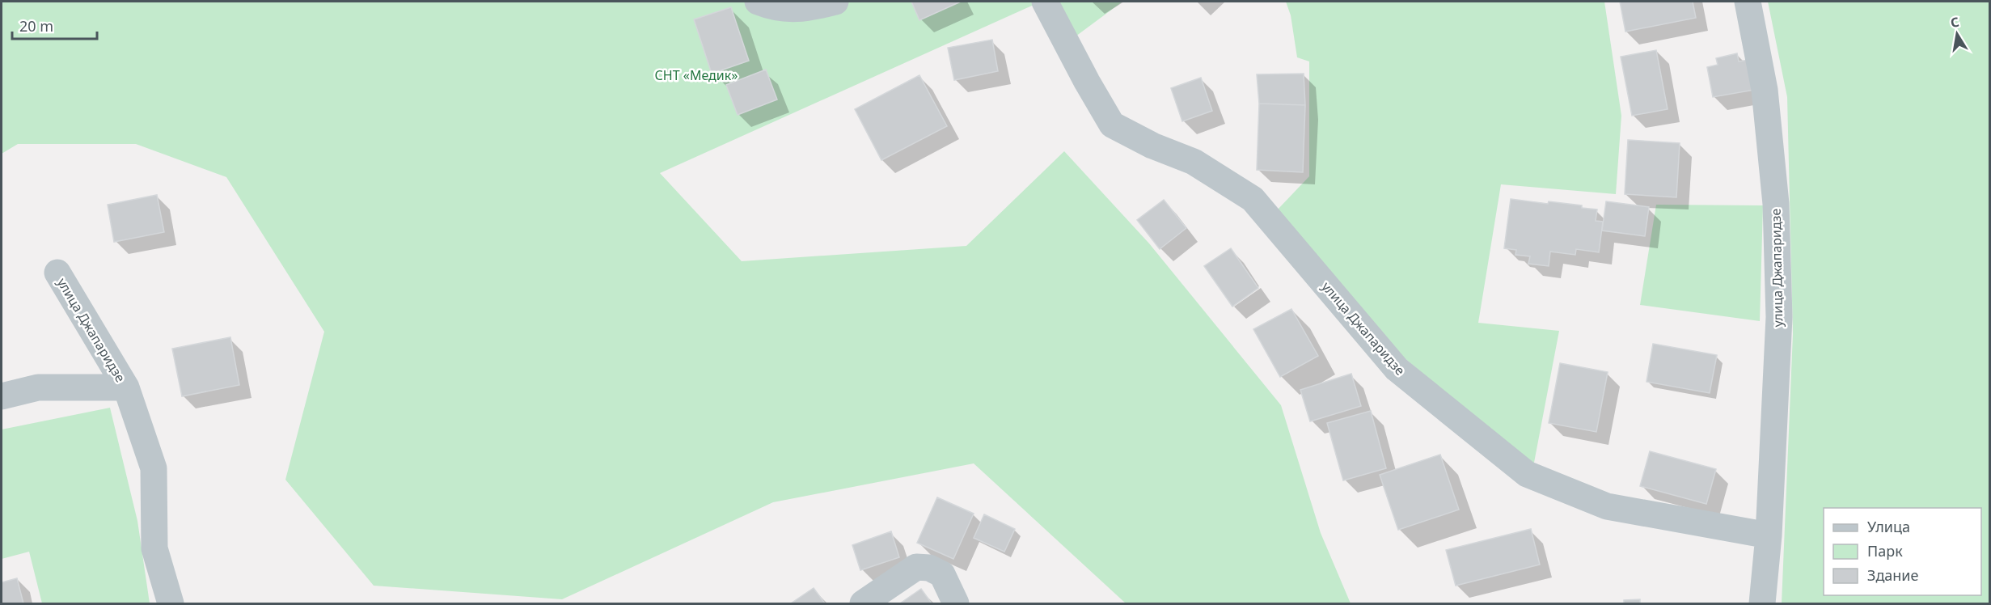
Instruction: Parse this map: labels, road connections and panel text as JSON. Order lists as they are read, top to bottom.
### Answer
{
  "streets": {
    "street": ["улица Джапаридзе"]
  },
  "parks": ["СНТ «Медик»"],
  "legend": ["Улица", "Парк", "Здание"],
  "scale_bar": "20 m",
  "north": "top"
}
